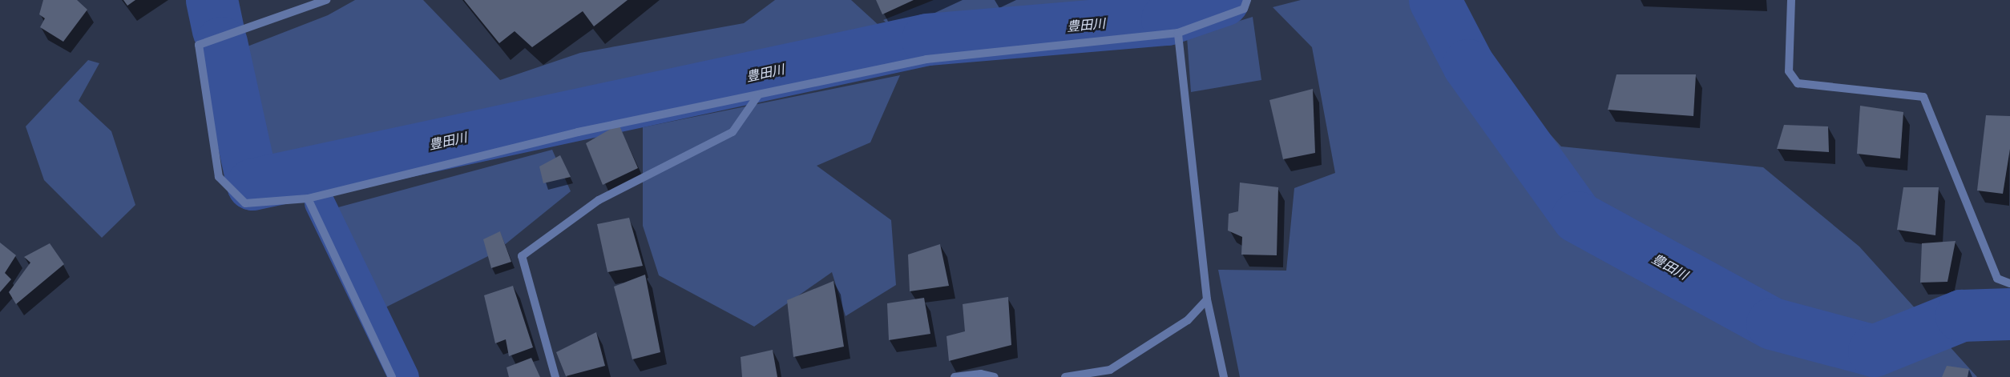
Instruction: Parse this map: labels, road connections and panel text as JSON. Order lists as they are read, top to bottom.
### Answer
{
  "water": ["豊田川"]
}
